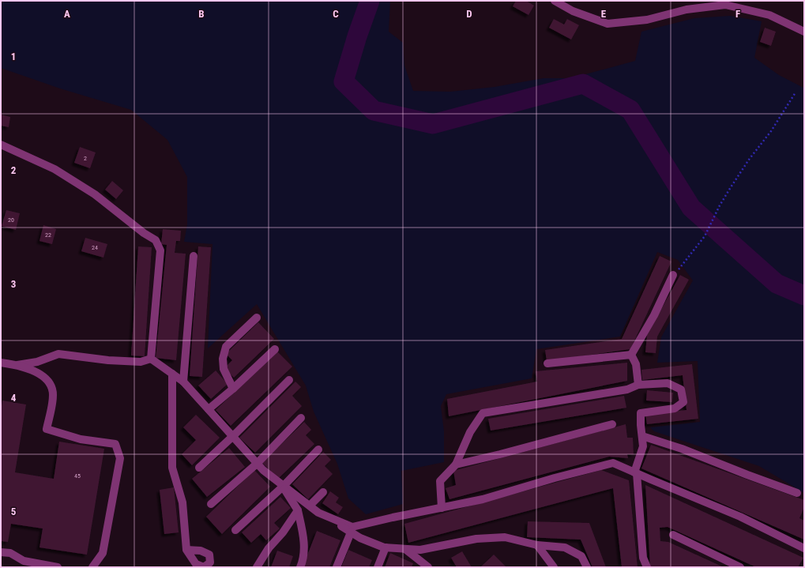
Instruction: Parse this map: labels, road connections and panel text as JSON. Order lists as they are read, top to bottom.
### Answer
{
  "house_numbers": [
    "2",
    "20",
    "22",
    "24",
    "45"
  ],
  "grid": {
    "columns": [
      "A",
      "B",
      "C",
      "D",
      "E",
      "F"
    ],
    "rows": [
      "1",
      "2",
      "3",
      "4",
      "5"
    ]
  }
}
